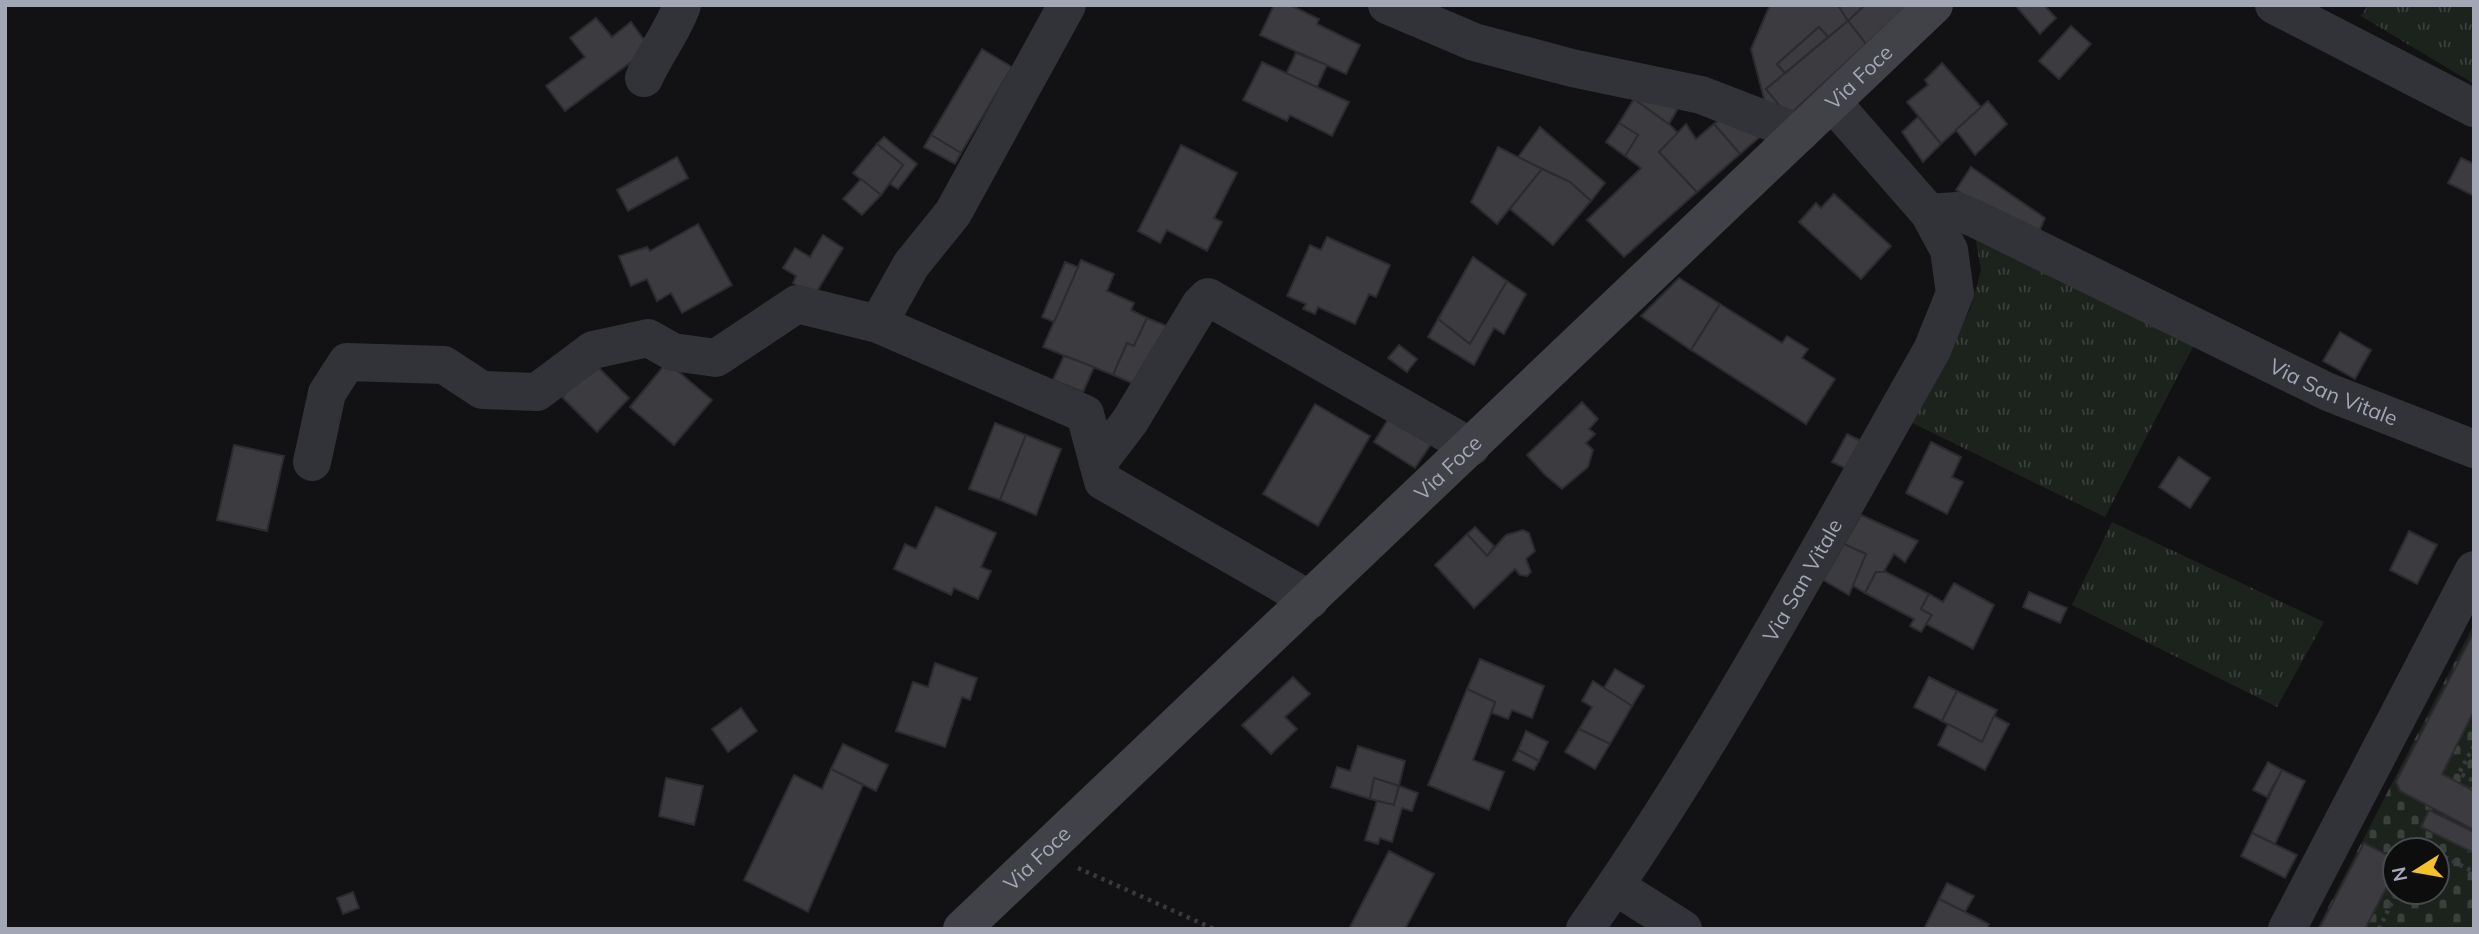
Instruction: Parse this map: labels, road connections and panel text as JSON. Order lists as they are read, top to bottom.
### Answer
{
  "streets": {
    "main road": ["Via Foce"],
    "street": ["Via San Vitale"]
  },
  "crossings": [
    ["Via Foce", "Via San Vitale"]
  ],
  "north": "left"
}
